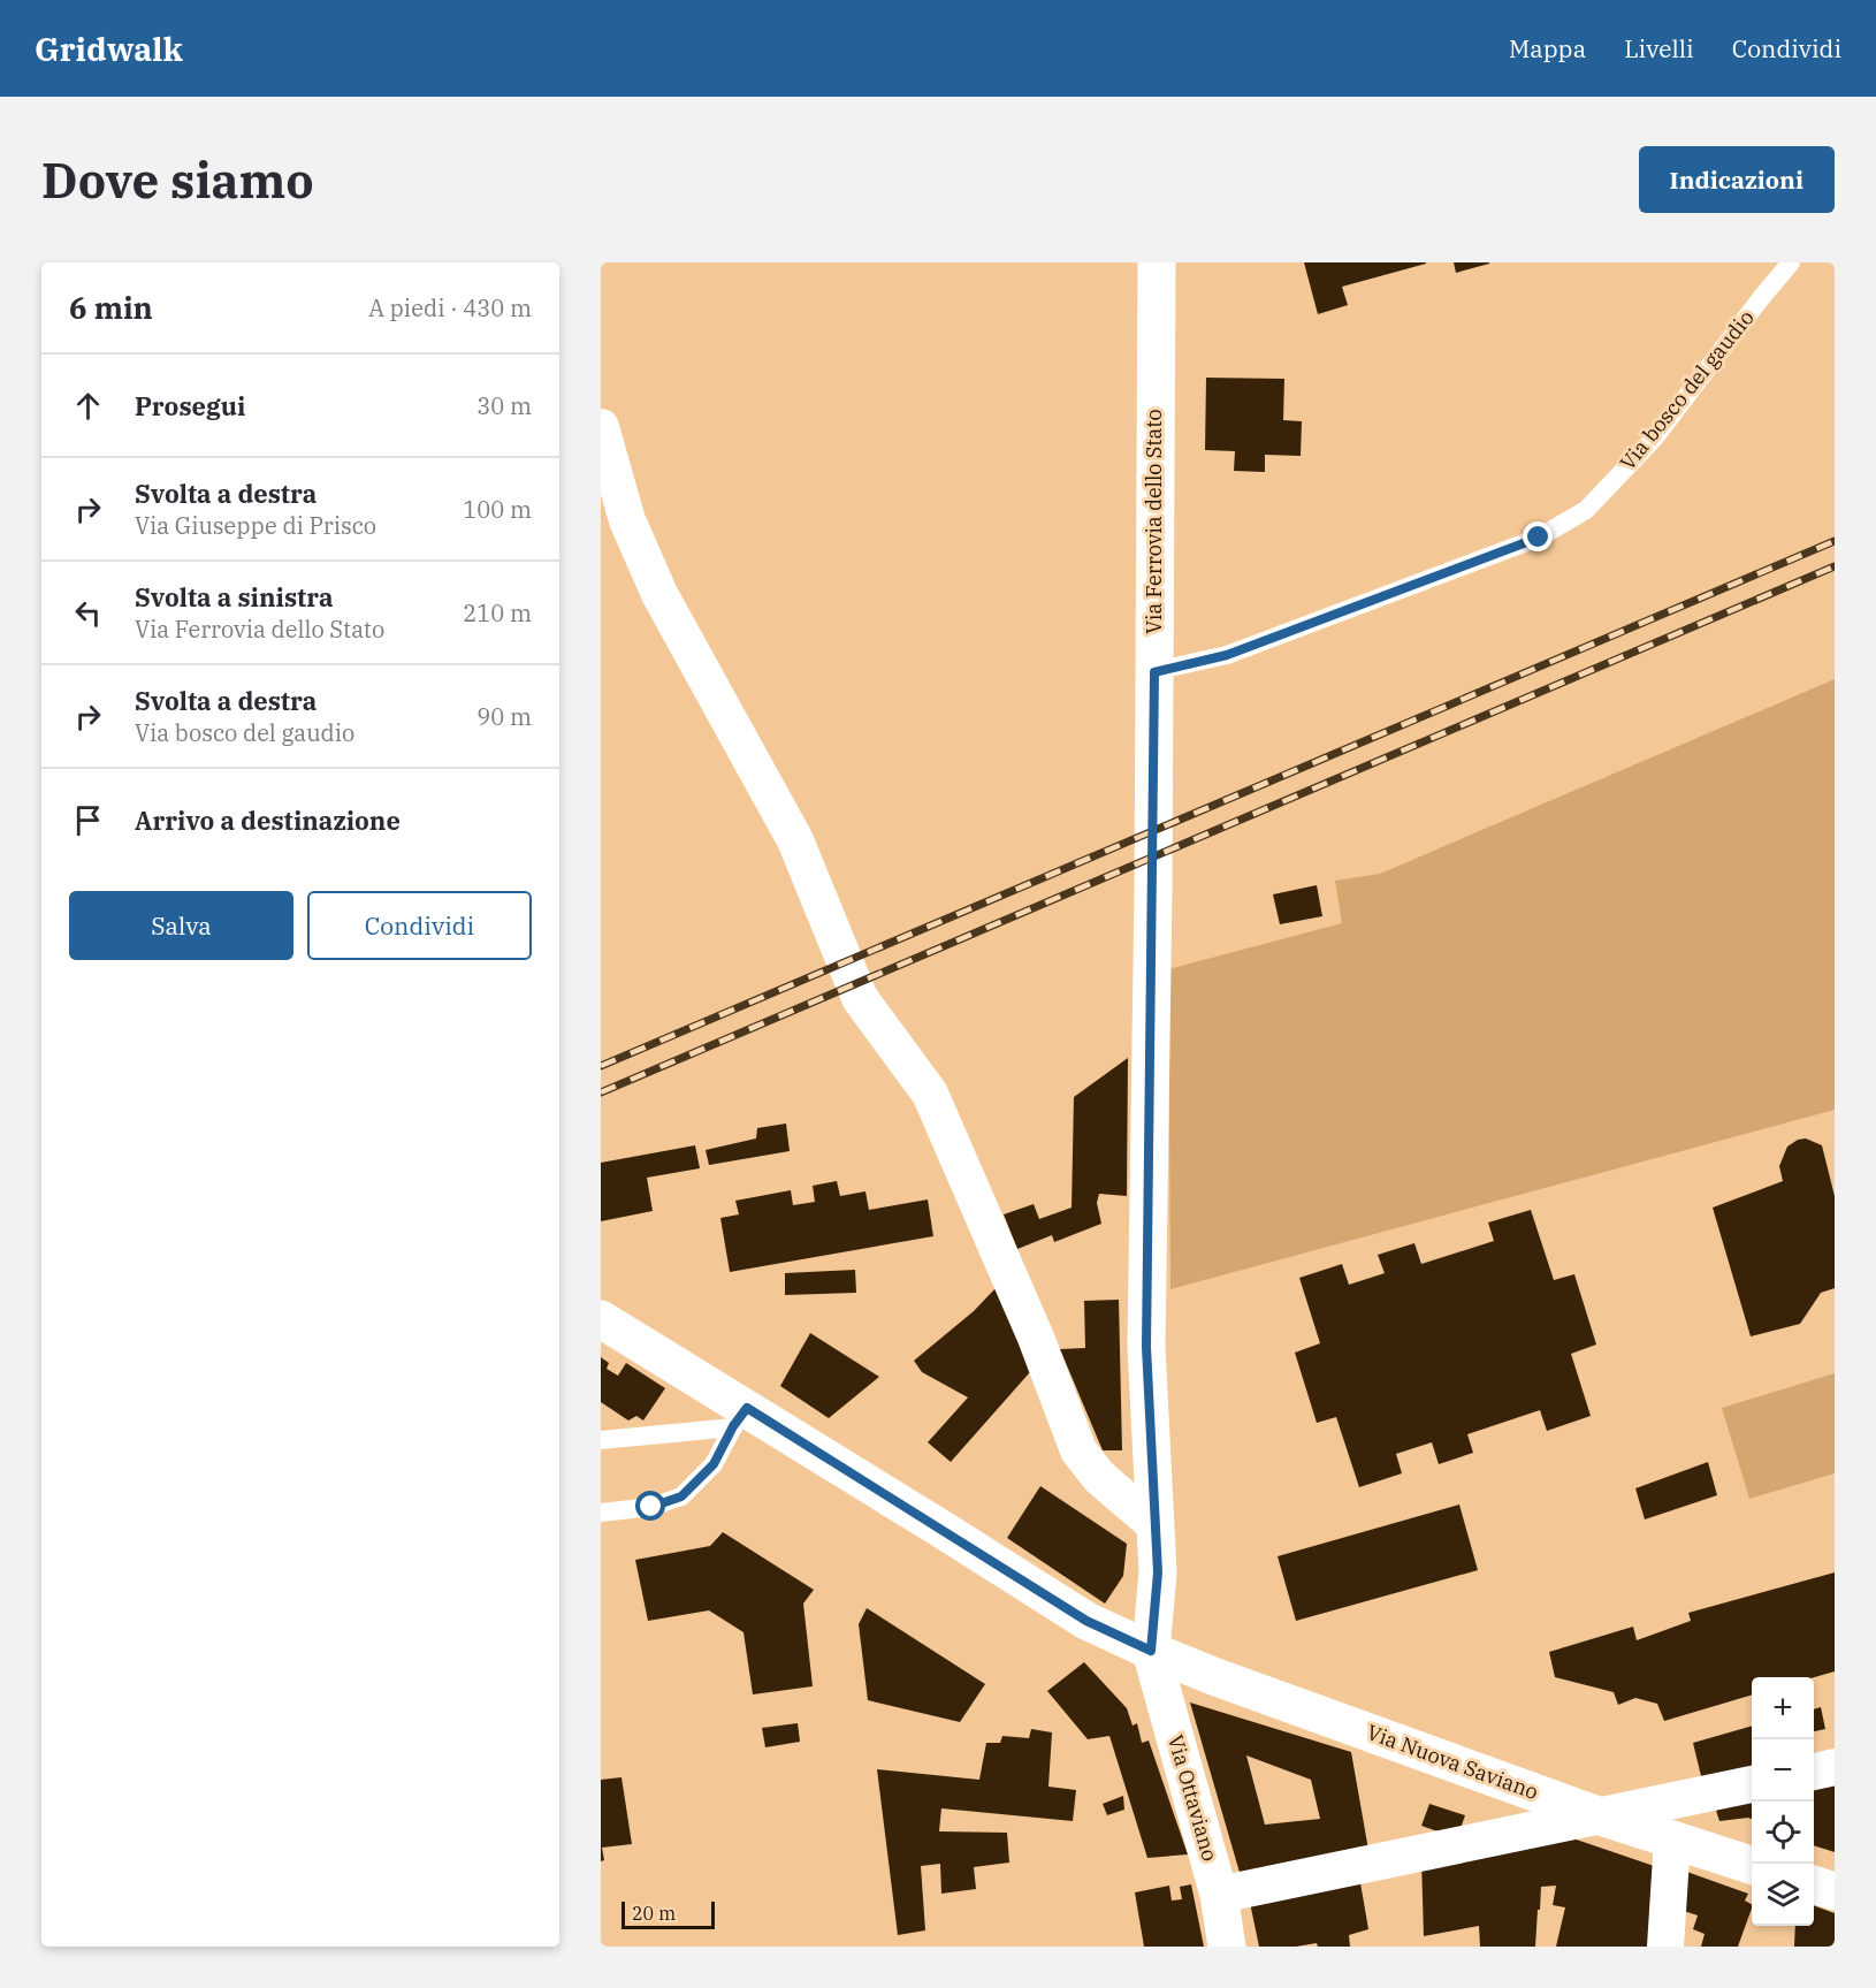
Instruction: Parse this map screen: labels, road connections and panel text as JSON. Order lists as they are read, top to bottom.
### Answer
{
  "streets": {
    "main road": ["Via Ferrovia dello Stato", "Via Nuova Saviano", "Via Ottaviano"],
    "lane": ["Via bosco del gaudio"]
  },
  "crossings": [
    ["Via bosco del gaudio", "Via Ferrovia dello Stato"],
    ["Via Ferrovia dello Stato", "Via Nuova Saviano"],
    ["Via Ferrovia dello Stato", "Via Ottaviano"],
    ["Via Nuova Saviano", "Via Ottaviano"]
  ],
  "scale_bar": "20 m",
  "page": {
    "header": "Gridwalk",
    "nav": ["Mappa", "Livelli", "Condividi"],
    "buttons": [
      "Indicazioni",
      ["Salva", "Condividi"]
    ],
    "title": "Dove siamo",
    "heading": ["6 min", "A piedi · 430 m"],
    "list": [
      ["Prosegui", "30 m"],
      ["Svolta a destra", "Via Giuseppe di Prisco", "100 m"],
      ["Svolta a sinistra", "Via Ferrovia dello Stato", "210 m"],
      ["Svolta a destra", "Via bosco del gaudio", "90 m"],
      "Arrivo a destinazione"
    ],
    "map_buttons": ["+", "−"],
    "scale": "20 m"
  }
}
